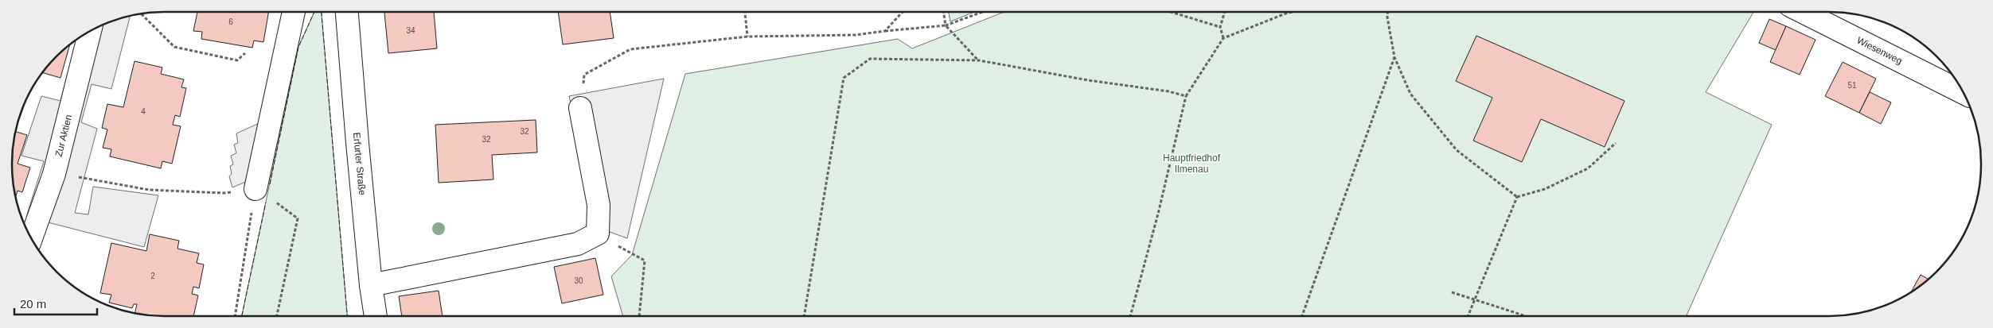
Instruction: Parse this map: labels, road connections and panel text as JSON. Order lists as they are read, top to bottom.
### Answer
{
  "streets": {
    "street": ["Wiesenweg", "Zur Aktien", "Erfurter Straße"]
  },
  "parks": ["Hauptfriedhof Ilmenau"],
  "house_numbers": [
    "6",
    "34",
    "51",
    "4",
    "32",
    "32",
    "2",
    "30"
  ],
  "scale_bar": "20 m"
}
